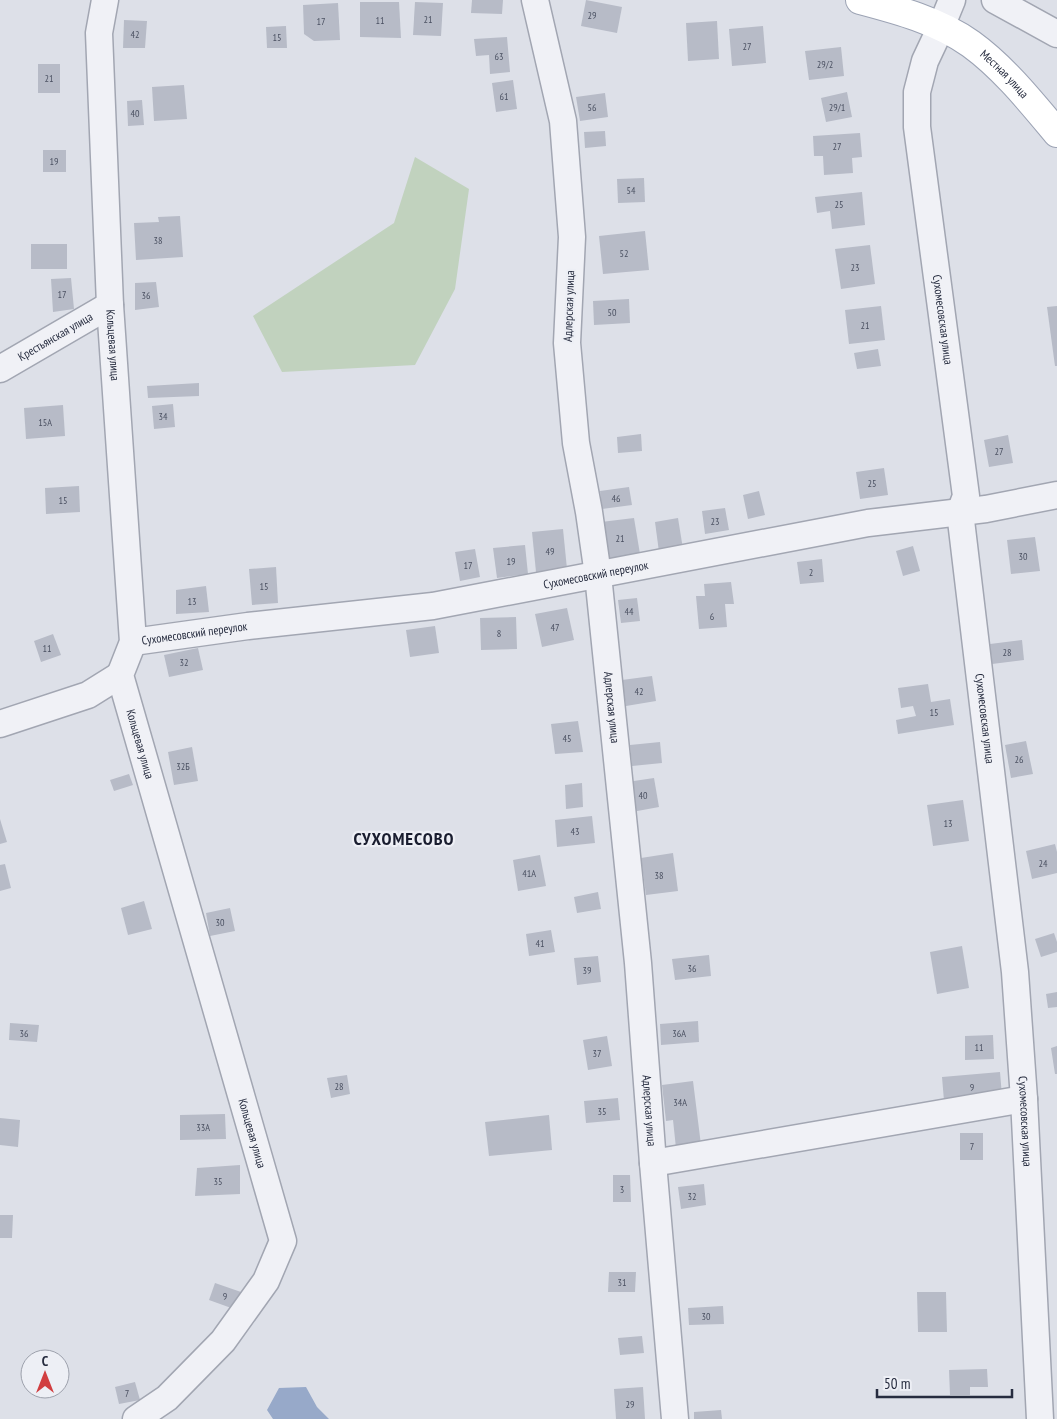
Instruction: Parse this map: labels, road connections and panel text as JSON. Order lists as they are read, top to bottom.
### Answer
{
  "streets": {
    "main road": ["Местная улица"],
    "street": [
      "Адлерская улица",
      "Сухомесовская улица",
      "Крестьянская улица",
      "Кольцевая улица",
      "Сухомесовский переулок"
    ]
  },
  "crossings": [
    ["Местная улица", "Сухомесовская улица"],
    ["Адлерская улица", "Сухомесовский переулок"],
    ["Сухомесовская улица", "Сухомесовский переулок"],
    ["Крестьянская улица", "Кольцевая улица"],
    ["Кольцевая улица", "Сухомесовский переулок"]
  ],
  "districts": ["СУХОМЕСОВО"],
  "house_numbers": [
    "29",
    "21",
    "11",
    "17",
    "42",
    "15",
    "27",
    "63",
    "29/2",
    "21",
    "61",
    "56",
    "29/1",
    "40",
    "27",
    "19",
    "54",
    "25",
    "38",
    "52",
    "23",
    "17",
    "36",
    "50",
    "21",
    "34",
    "15А",
    "27",
    "25",
    "46",
    "15",
    "23",
    "21",
    "49",
    "30",
    "19",
    "17",
    "2",
    "15",
    "13",
    "44",
    "6",
    "47",
    "8",
    "11",
    "28",
    "32",
    "42",
    "15",
    "45",
    "26",
    "32Б",
    "40",
    "13",
    "43",
    "24",
    "41А",
    "38",
    "30",
    "41",
    "36",
    "39",
    "36",
    "36А",
    "11",
    "37",
    "28",
    "9",
    "34А",
    "35",
    "33А",
    "7",
    "35",
    "3",
    "32",
    "31",
    "9",
    "30",
    "7",
    "29"
  ],
  "scale_bar": "50 m",
  "north": "top"
}
